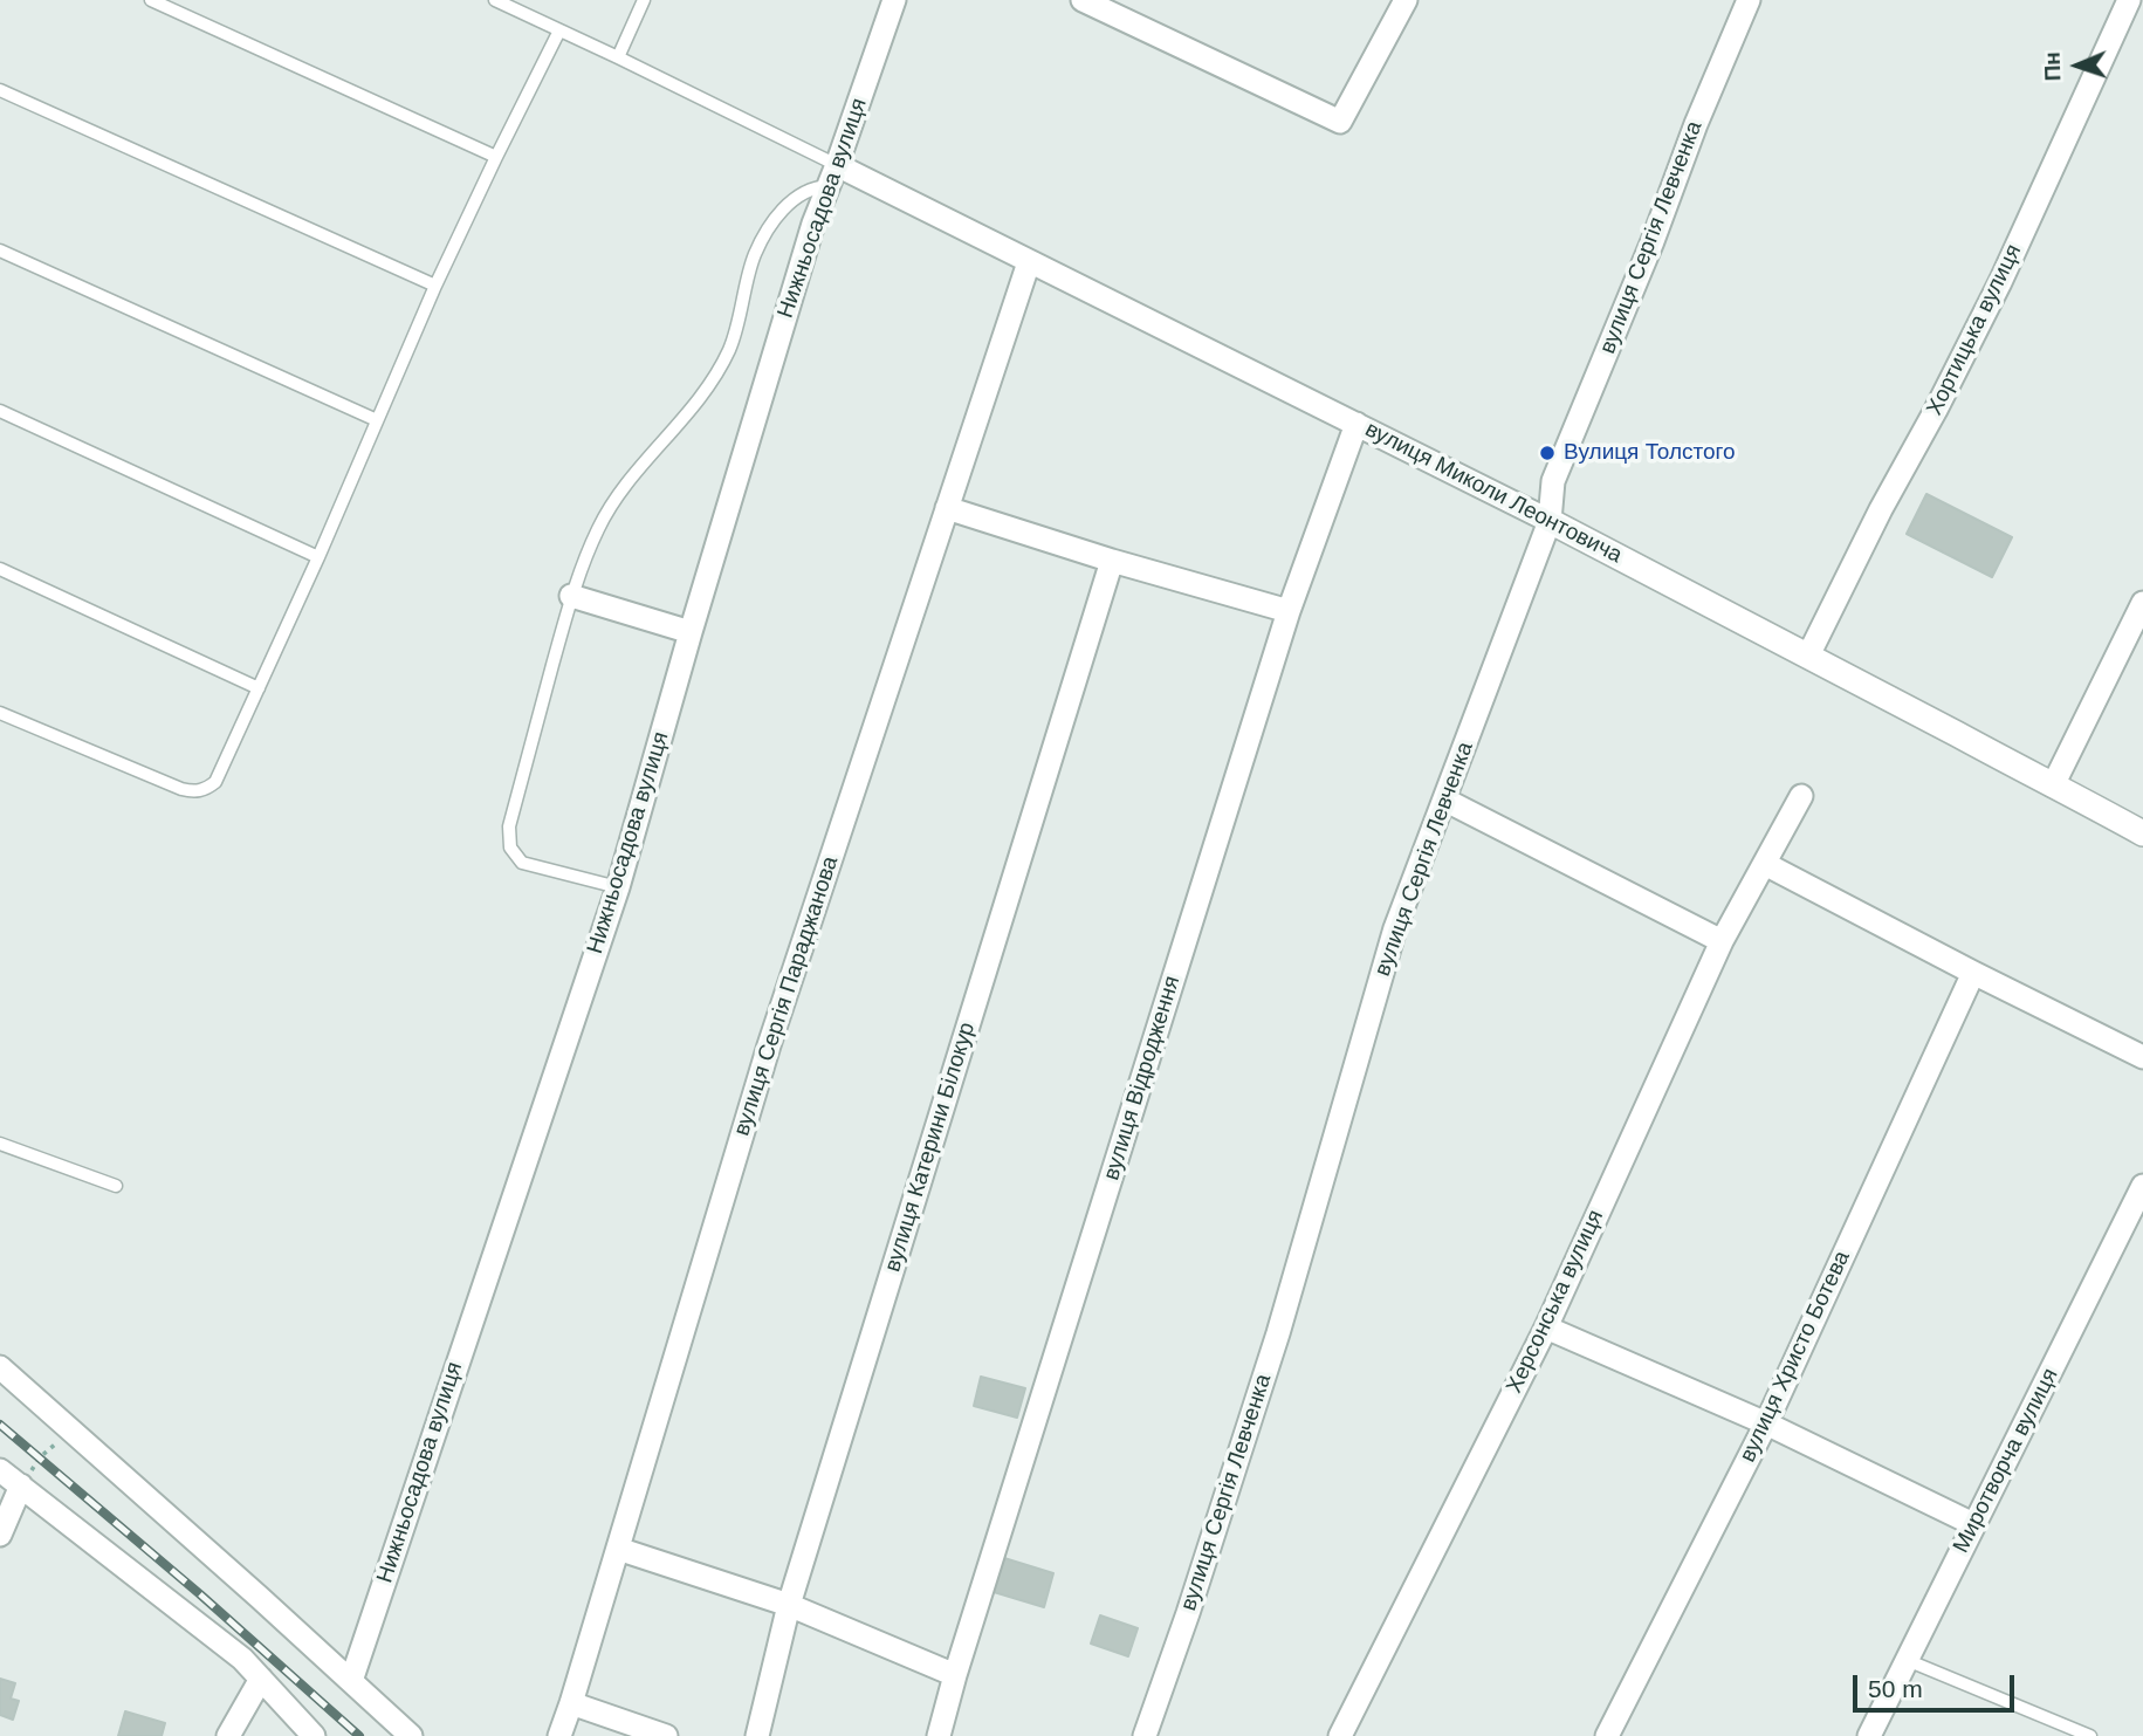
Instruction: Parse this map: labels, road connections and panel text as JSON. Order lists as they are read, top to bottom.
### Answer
{
  "streets": {
    "street": [
      "Нижньосадова вулиця",
      "вулиця Сергія Левченка",
      "Хортицька вулиця",
      "вулиця Миколи Леонтовича",
      "вулиця Сергія Параджанова",
      "вулиця Відродження",
      "вулиця Катерини Білокур",
      "Херсонська вулиця",
      "вулиця Христо Ботева",
      "Миротворча вулиця"
    ]
  },
  "crossings": [
    ["Нижньосадова вулиця", "вулиця Миколи Леонтовича"],
    ["вулиця Сергія Левченка", "вулиця Миколи Леонтовича"],
    ["Хортицька вулиця", "вулиця Миколи Леонтовича"],
    ["вулиця Миколи Леонтовича", "вулиця Сергія Параджанова"],
    ["вулиця Миколи Леонтовича", "вулиця Відродження"]
  ],
  "places": ["Вулиця Толстого"],
  "scale_bar": "50 m",
  "north": "left"
}
